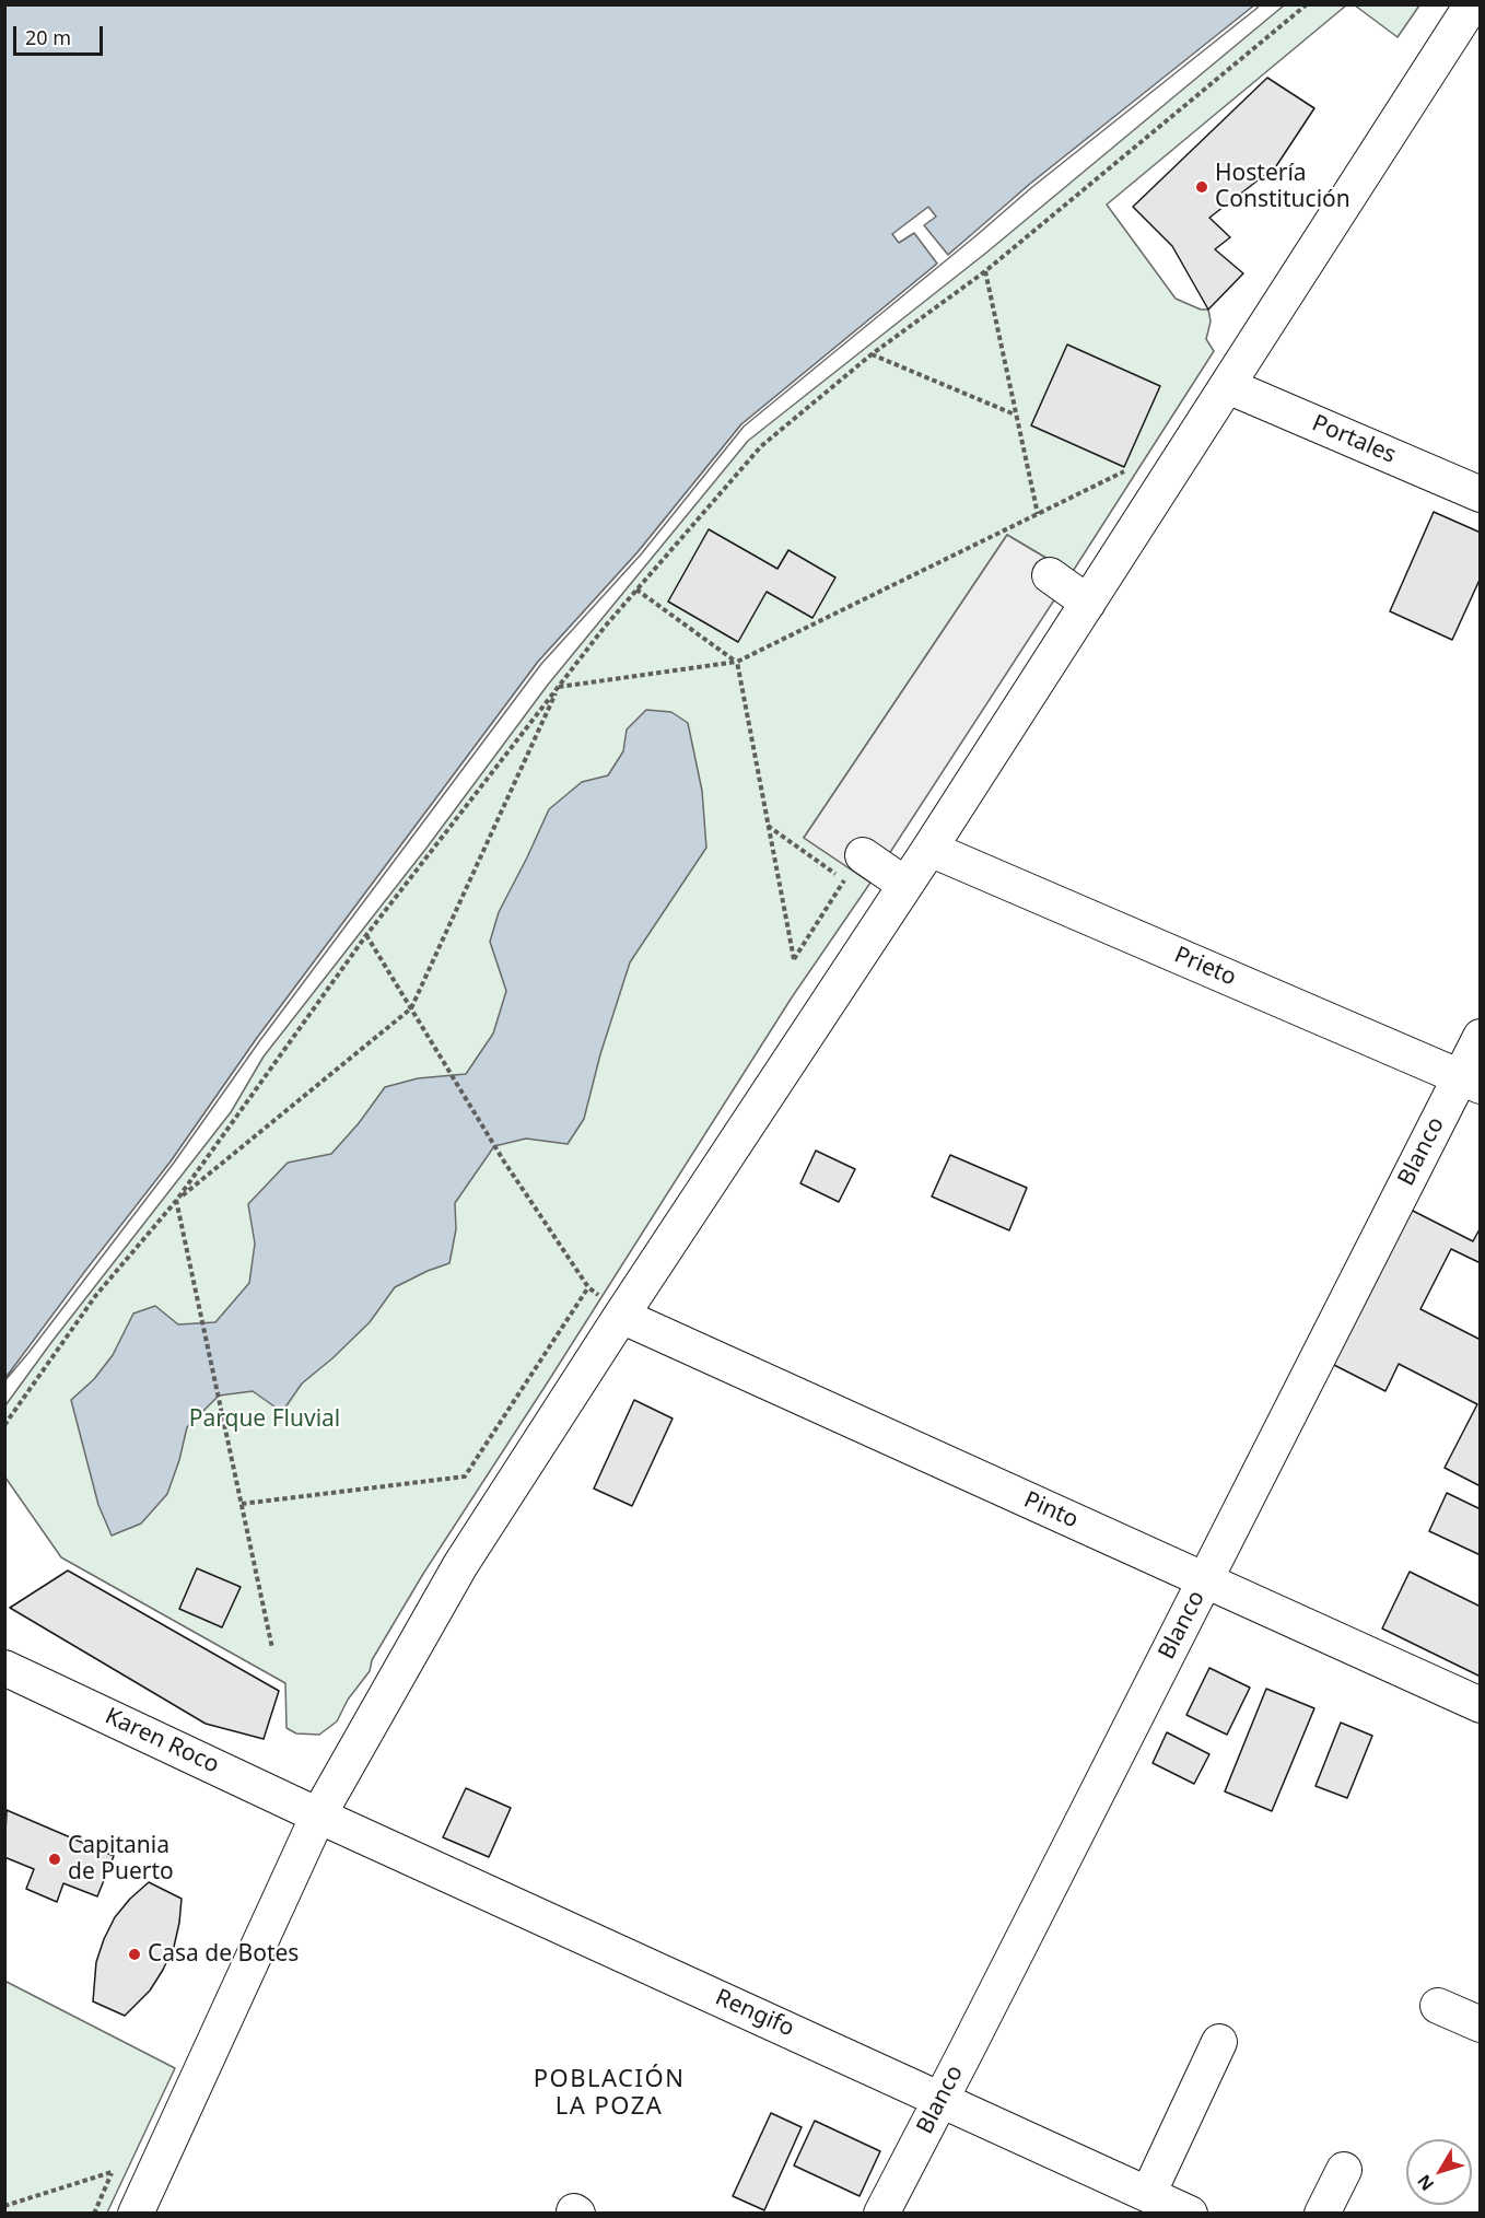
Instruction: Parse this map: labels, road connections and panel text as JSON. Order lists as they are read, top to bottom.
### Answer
{
  "streets": {
    "street": [
      "Portales",
      "Prieto",
      "Blanco",
      "Pinto",
      "Karen Roco",
      "Rengifo"
    ]
  },
  "crossings": [
    ["Prieto", "Blanco"],
    ["Blanco", "Pinto"],
    ["Blanco", "Rengifo"],
    ["Karen Roco", "Rengifo"]
  ],
  "districts": ["POBLACIÓN LA POZA"],
  "parks": ["Parque Fluvial"],
  "places": ["Hostería Constitución", "Capitania de Puerto", "Casa de Botes"],
  "scale_bar": "20 m",
  "north": "bottom left"
}
